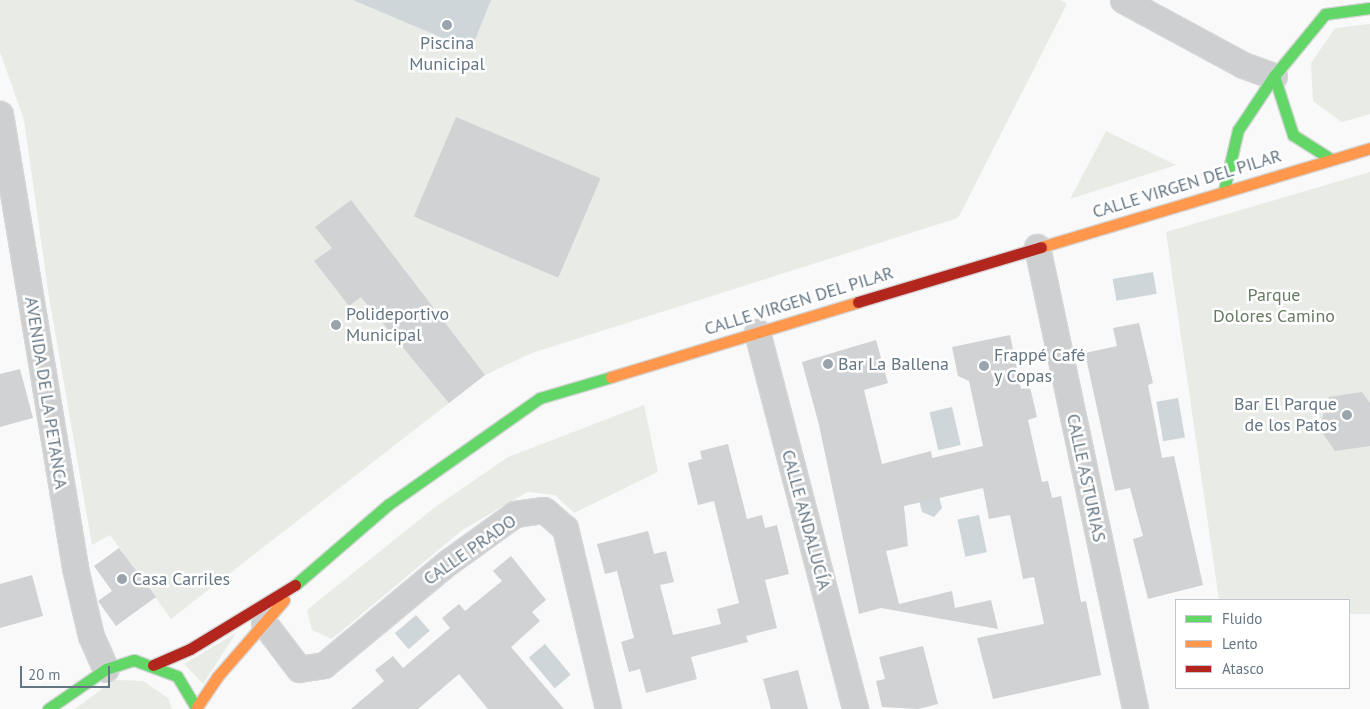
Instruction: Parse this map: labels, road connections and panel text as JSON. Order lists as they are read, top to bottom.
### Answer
{
  "streets": {
    "main road": ["CALLE VIRGEN DEL PILAR"],
    "street": [
      "AVENIDA DE LA PETANCA",
      "CALLE ASTURIAS",
      "CALLE ANDALUCÍA",
      "CALLE PRADO"
    ]
  },
  "crossings": [
    ["CALLE VIRGEN DEL PILAR", "CALLE ASTURIAS"],
    ["CALLE VIRGEN DEL PILAR", "CALLE ANDALUCÍA"],
    ["CALLE VIRGEN DEL PILAR", "CALLE PRADO"]
  ],
  "parks": ["Parque Dolores Camino"],
  "places": [
    "Piscina Municipal",
    "Polideportivo Municipal",
    "Bar La Ballena",
    "Frappé Café y Copas",
    "Bar El Parque de los Patos",
    "Casa Carriles"
  ],
  "legend": ["Fluido", "Lento", "Atasco"],
  "scale_bar": "20 m"
}
